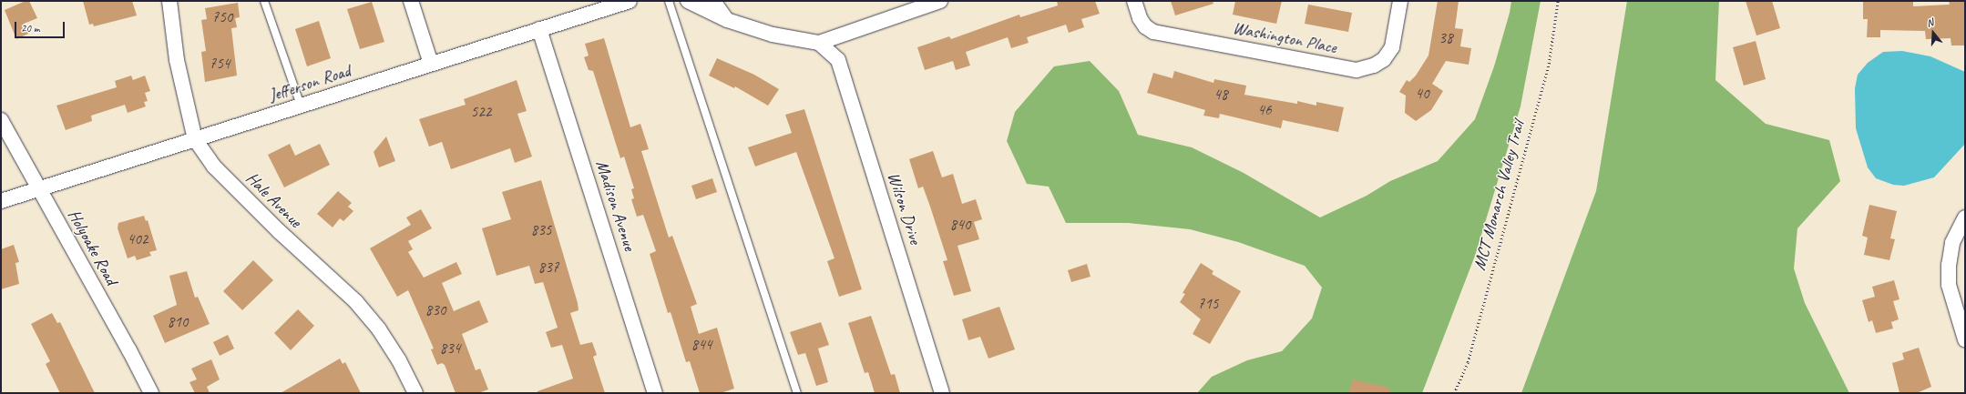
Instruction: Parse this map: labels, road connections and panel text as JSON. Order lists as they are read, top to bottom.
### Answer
{
  "streets": {
    "street": [
      "Washington Place",
      "Jefferson Road",
      "Hale Avenue",
      "Madison Avenue",
      "Wilson Drive",
      "Holyoake Road"
    ],
    "path": ["MCT Monarch Valley Trail"]
  },
  "crossings": [
    ["Jefferson Road", "Hale Avenue"],
    ["Jefferson Road", "Madison Avenue"],
    ["Jefferson Road", "Holyoake Road"]
  ],
  "house_numbers": [
    "750",
    "38",
    "754",
    "40",
    "48",
    "46",
    "522",
    "840",
    "835",
    "402",
    "837",
    "715",
    "830",
    "810",
    "844",
    "834"
  ],
  "scale_bar": "20 m",
  "north": "top"
}
